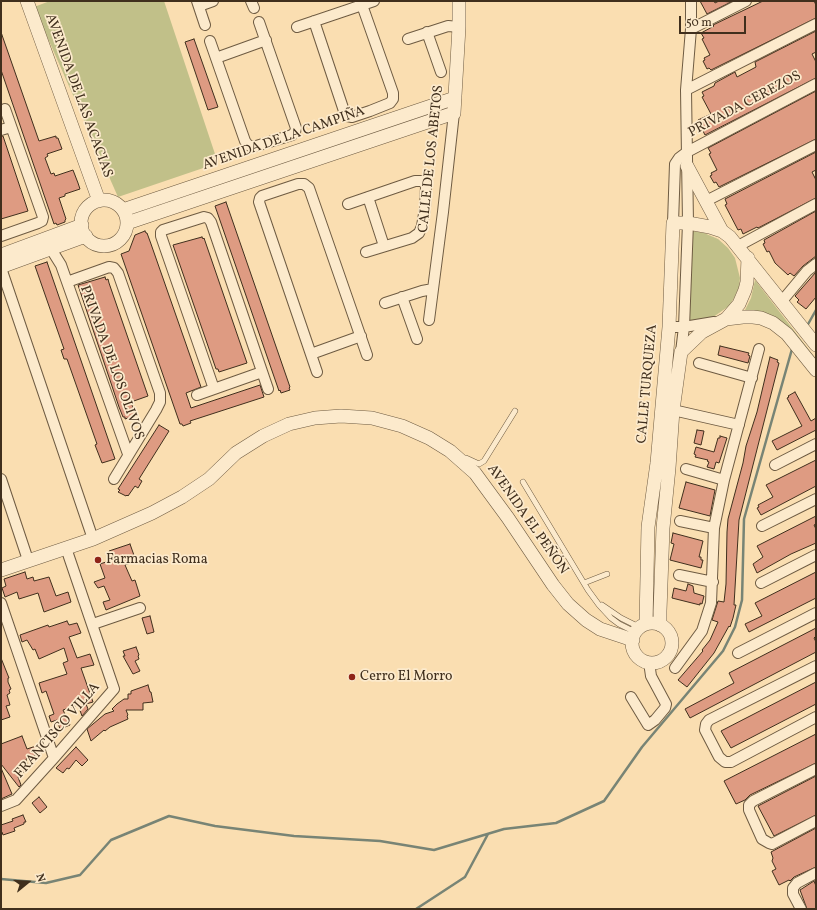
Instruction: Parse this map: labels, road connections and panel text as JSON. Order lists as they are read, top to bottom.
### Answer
{
  "streets": {
    "street": [
      "AVENIDA DE LAS ACACIAS",
      "PRIVADA CEREZOS",
      "AVENIDA DE LA CAMPIÑA",
      "CALLE DE LOS ABETOS",
      "PRIVADA DE LOS OLIVOS",
      "CALLE TURQUEZA",
      "AVENIDA EL PEÑÓN",
      "FRANCISCO VILLA"
    ]
  },
  "crossings": [
    ["AVENIDA DE LAS ACACIAS", "AVENIDA DE LA CAMPIÑA"],
    ["PRIVADA CEREZOS", "CALLE TURQUEZA"],
    ["AVENIDA DE LA CAMPIÑA", "CALLE DE LOS ABETOS"],
    ["CALLE TURQUEZA", "AVENIDA EL PEÑÓN"],
    ["AVENIDA EL PEÑÓN", "FRANCISCO VILLA"]
  ],
  "places": ["Farmacias Roma", "Cerro El Morro"],
  "scale_bar": "50 m",
  "north": "right"
}
